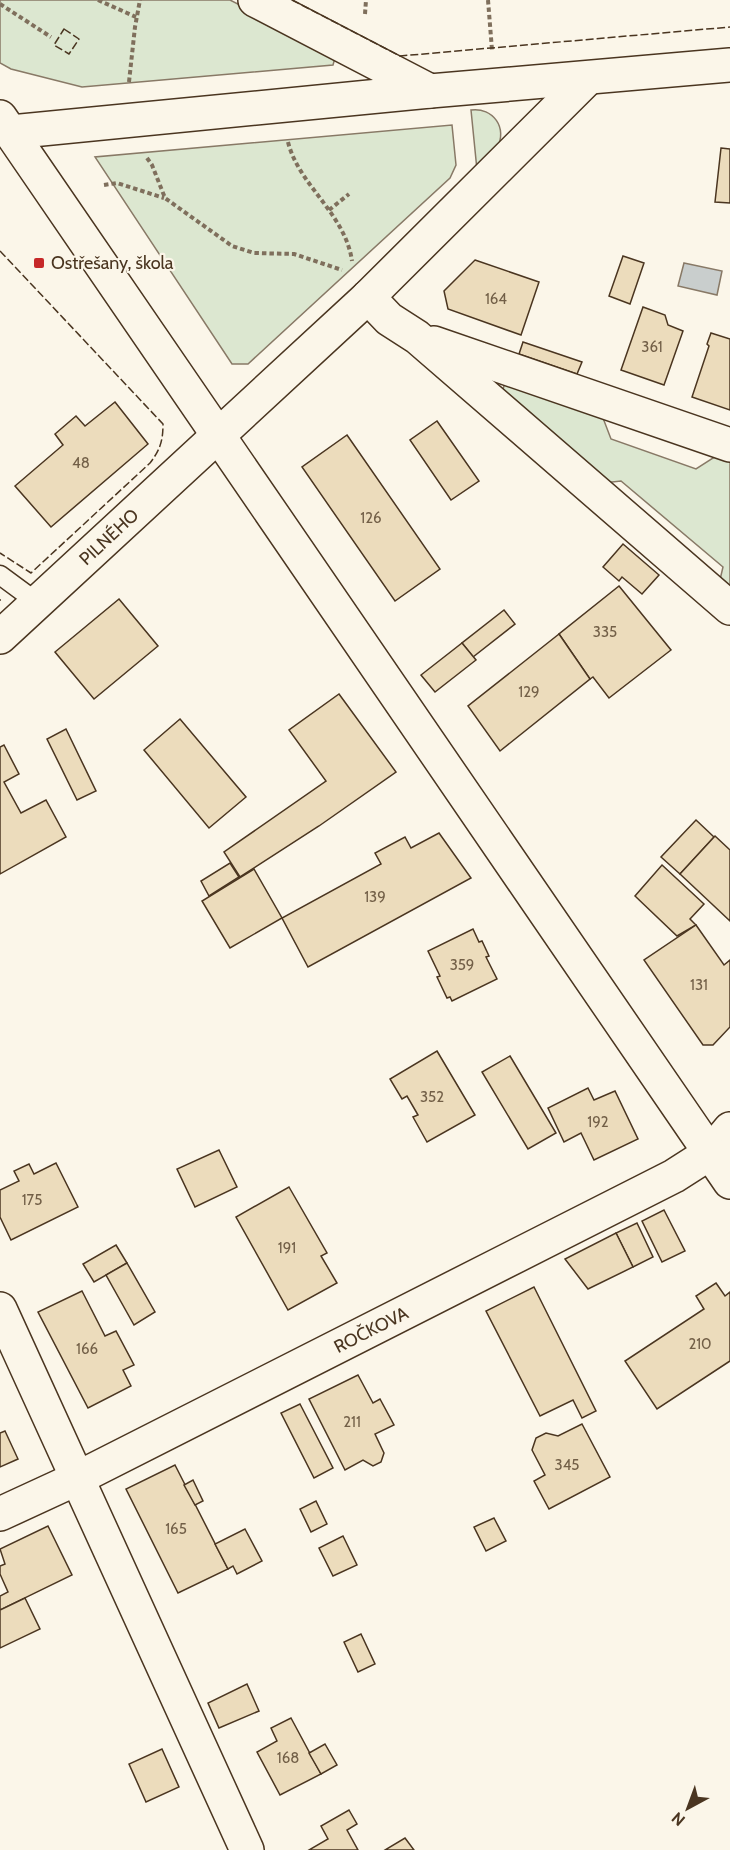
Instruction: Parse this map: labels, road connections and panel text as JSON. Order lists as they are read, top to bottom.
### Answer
{
  "streets": {
    "street": ["PILNÉHO", "ROČKOVA"]
  },
  "places": {
    "transit": ["Ostřešany, škola"]
  },
  "house_numbers": [
    "164",
    "361",
    "48",
    "126",
    "335",
    "129",
    "139",
    "359",
    "131",
    "352",
    "192",
    "175",
    "191",
    "210",
    "166",
    "211",
    "345",
    "165",
    "168"
  ],
  "north": "bottom left"
}
